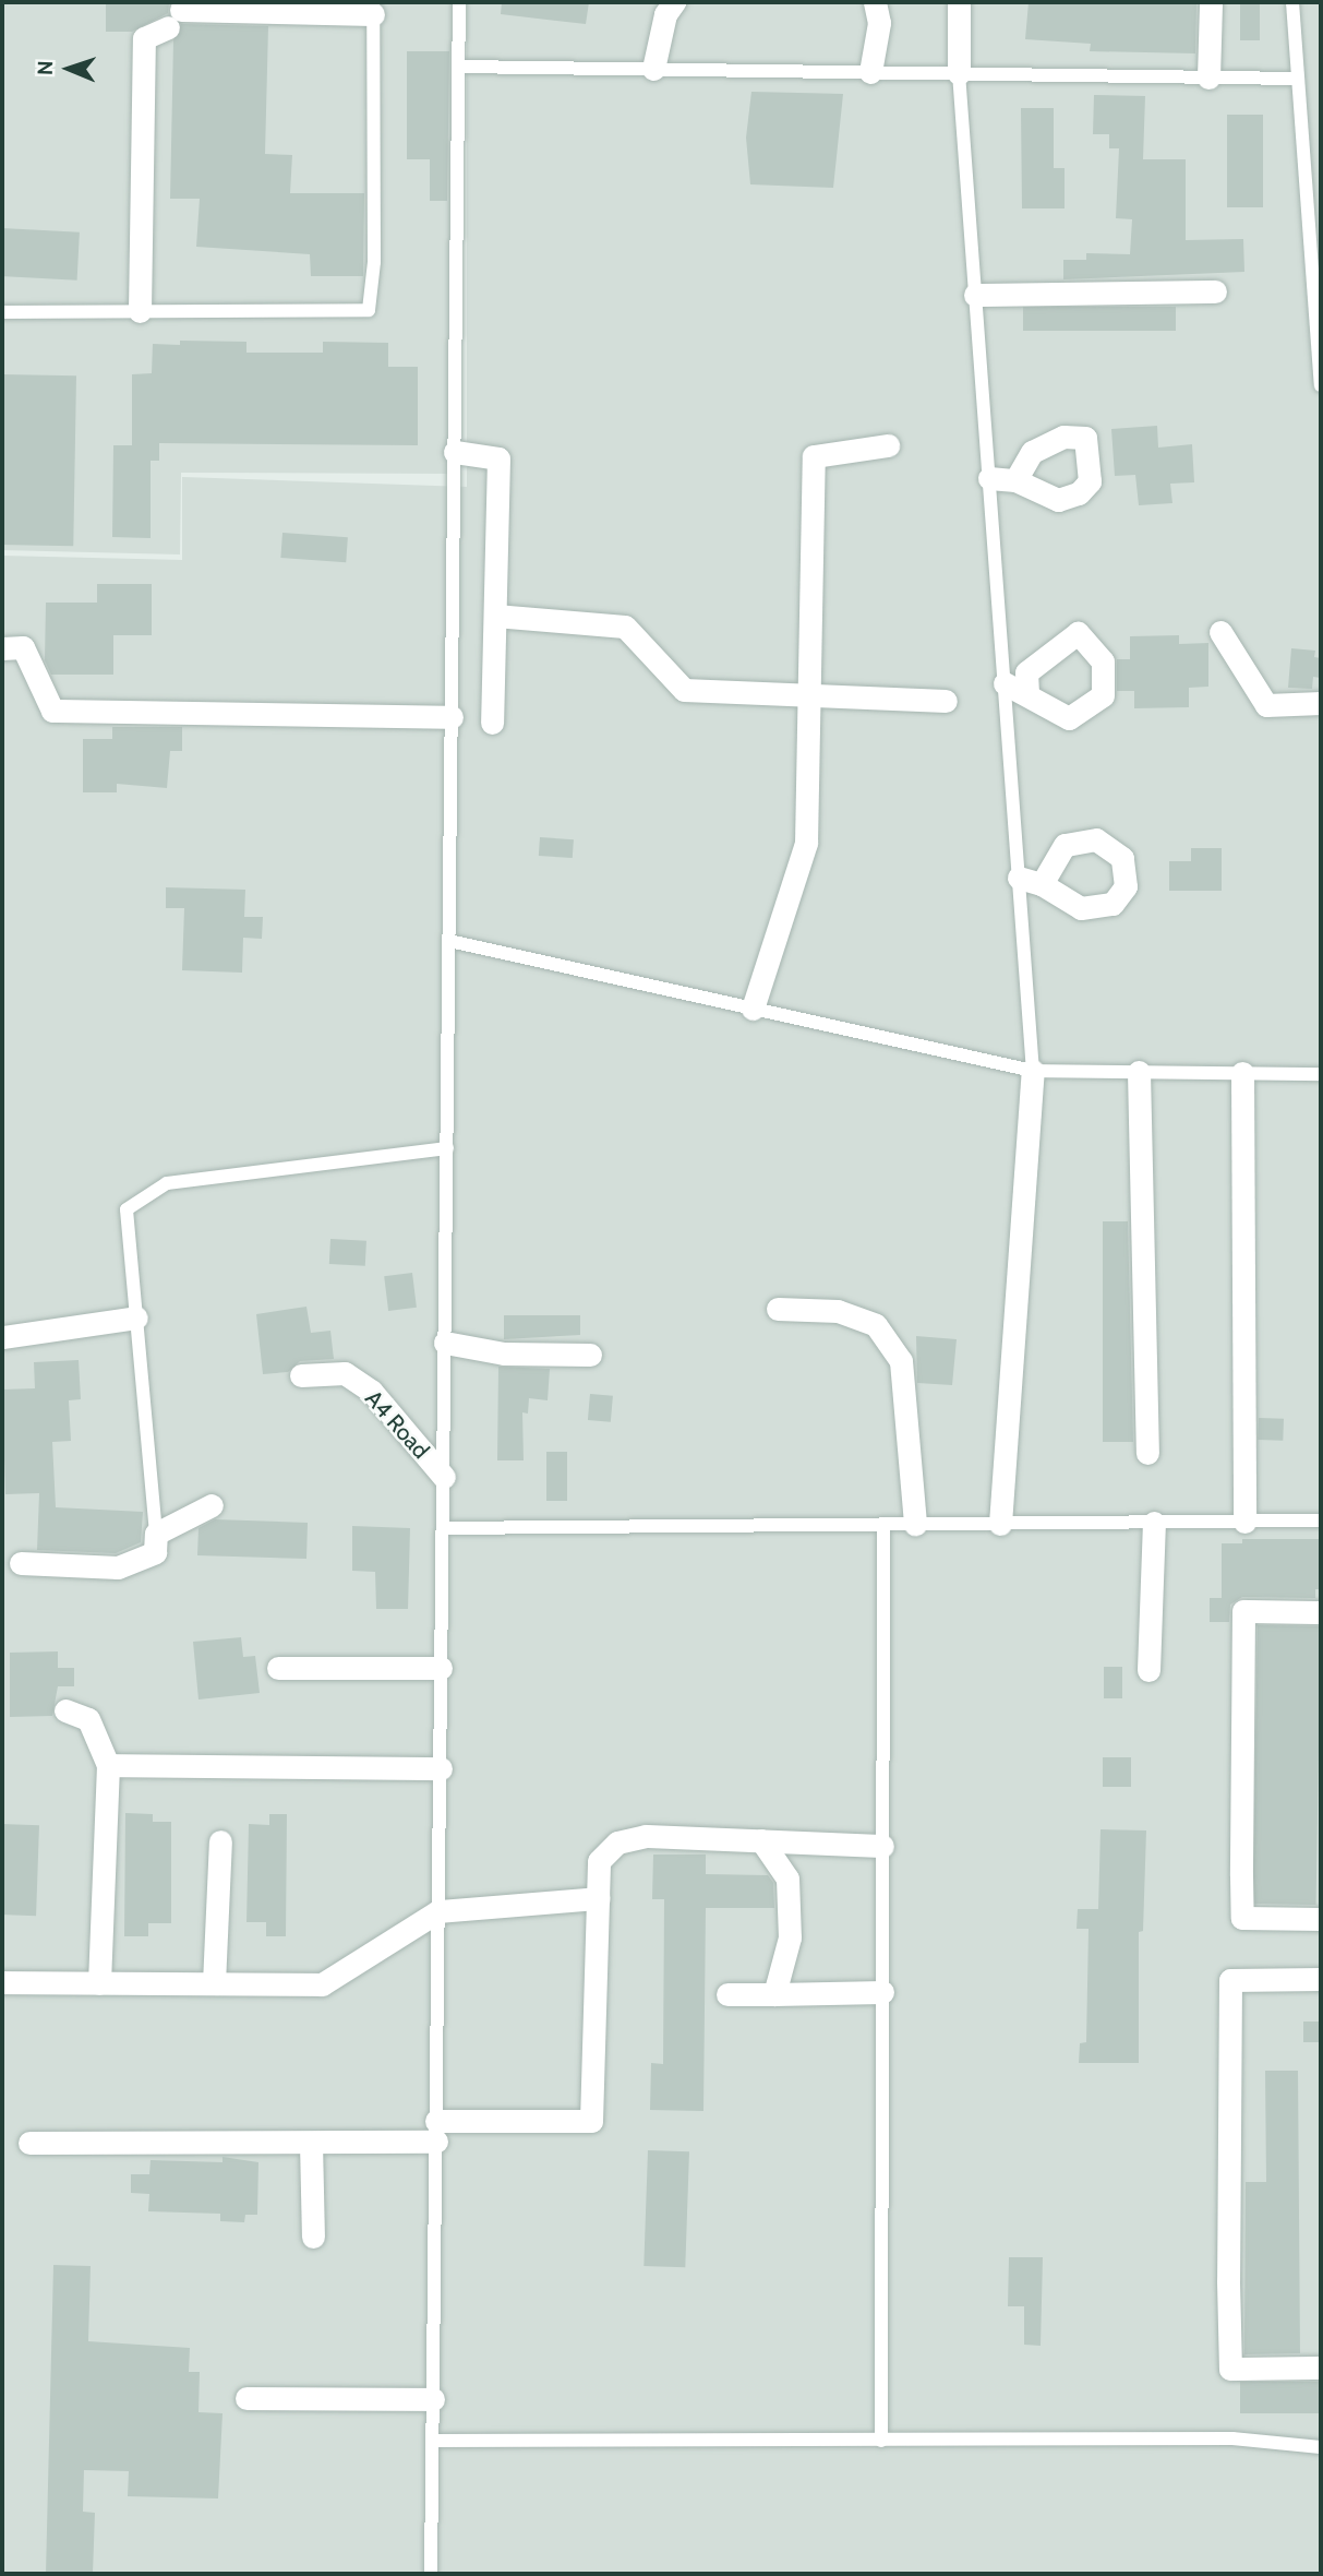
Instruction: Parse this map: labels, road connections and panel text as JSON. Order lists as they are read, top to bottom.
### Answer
{
  "streets": {
    "street": ["A4 Road"]
  },
  "north": "left"
}
